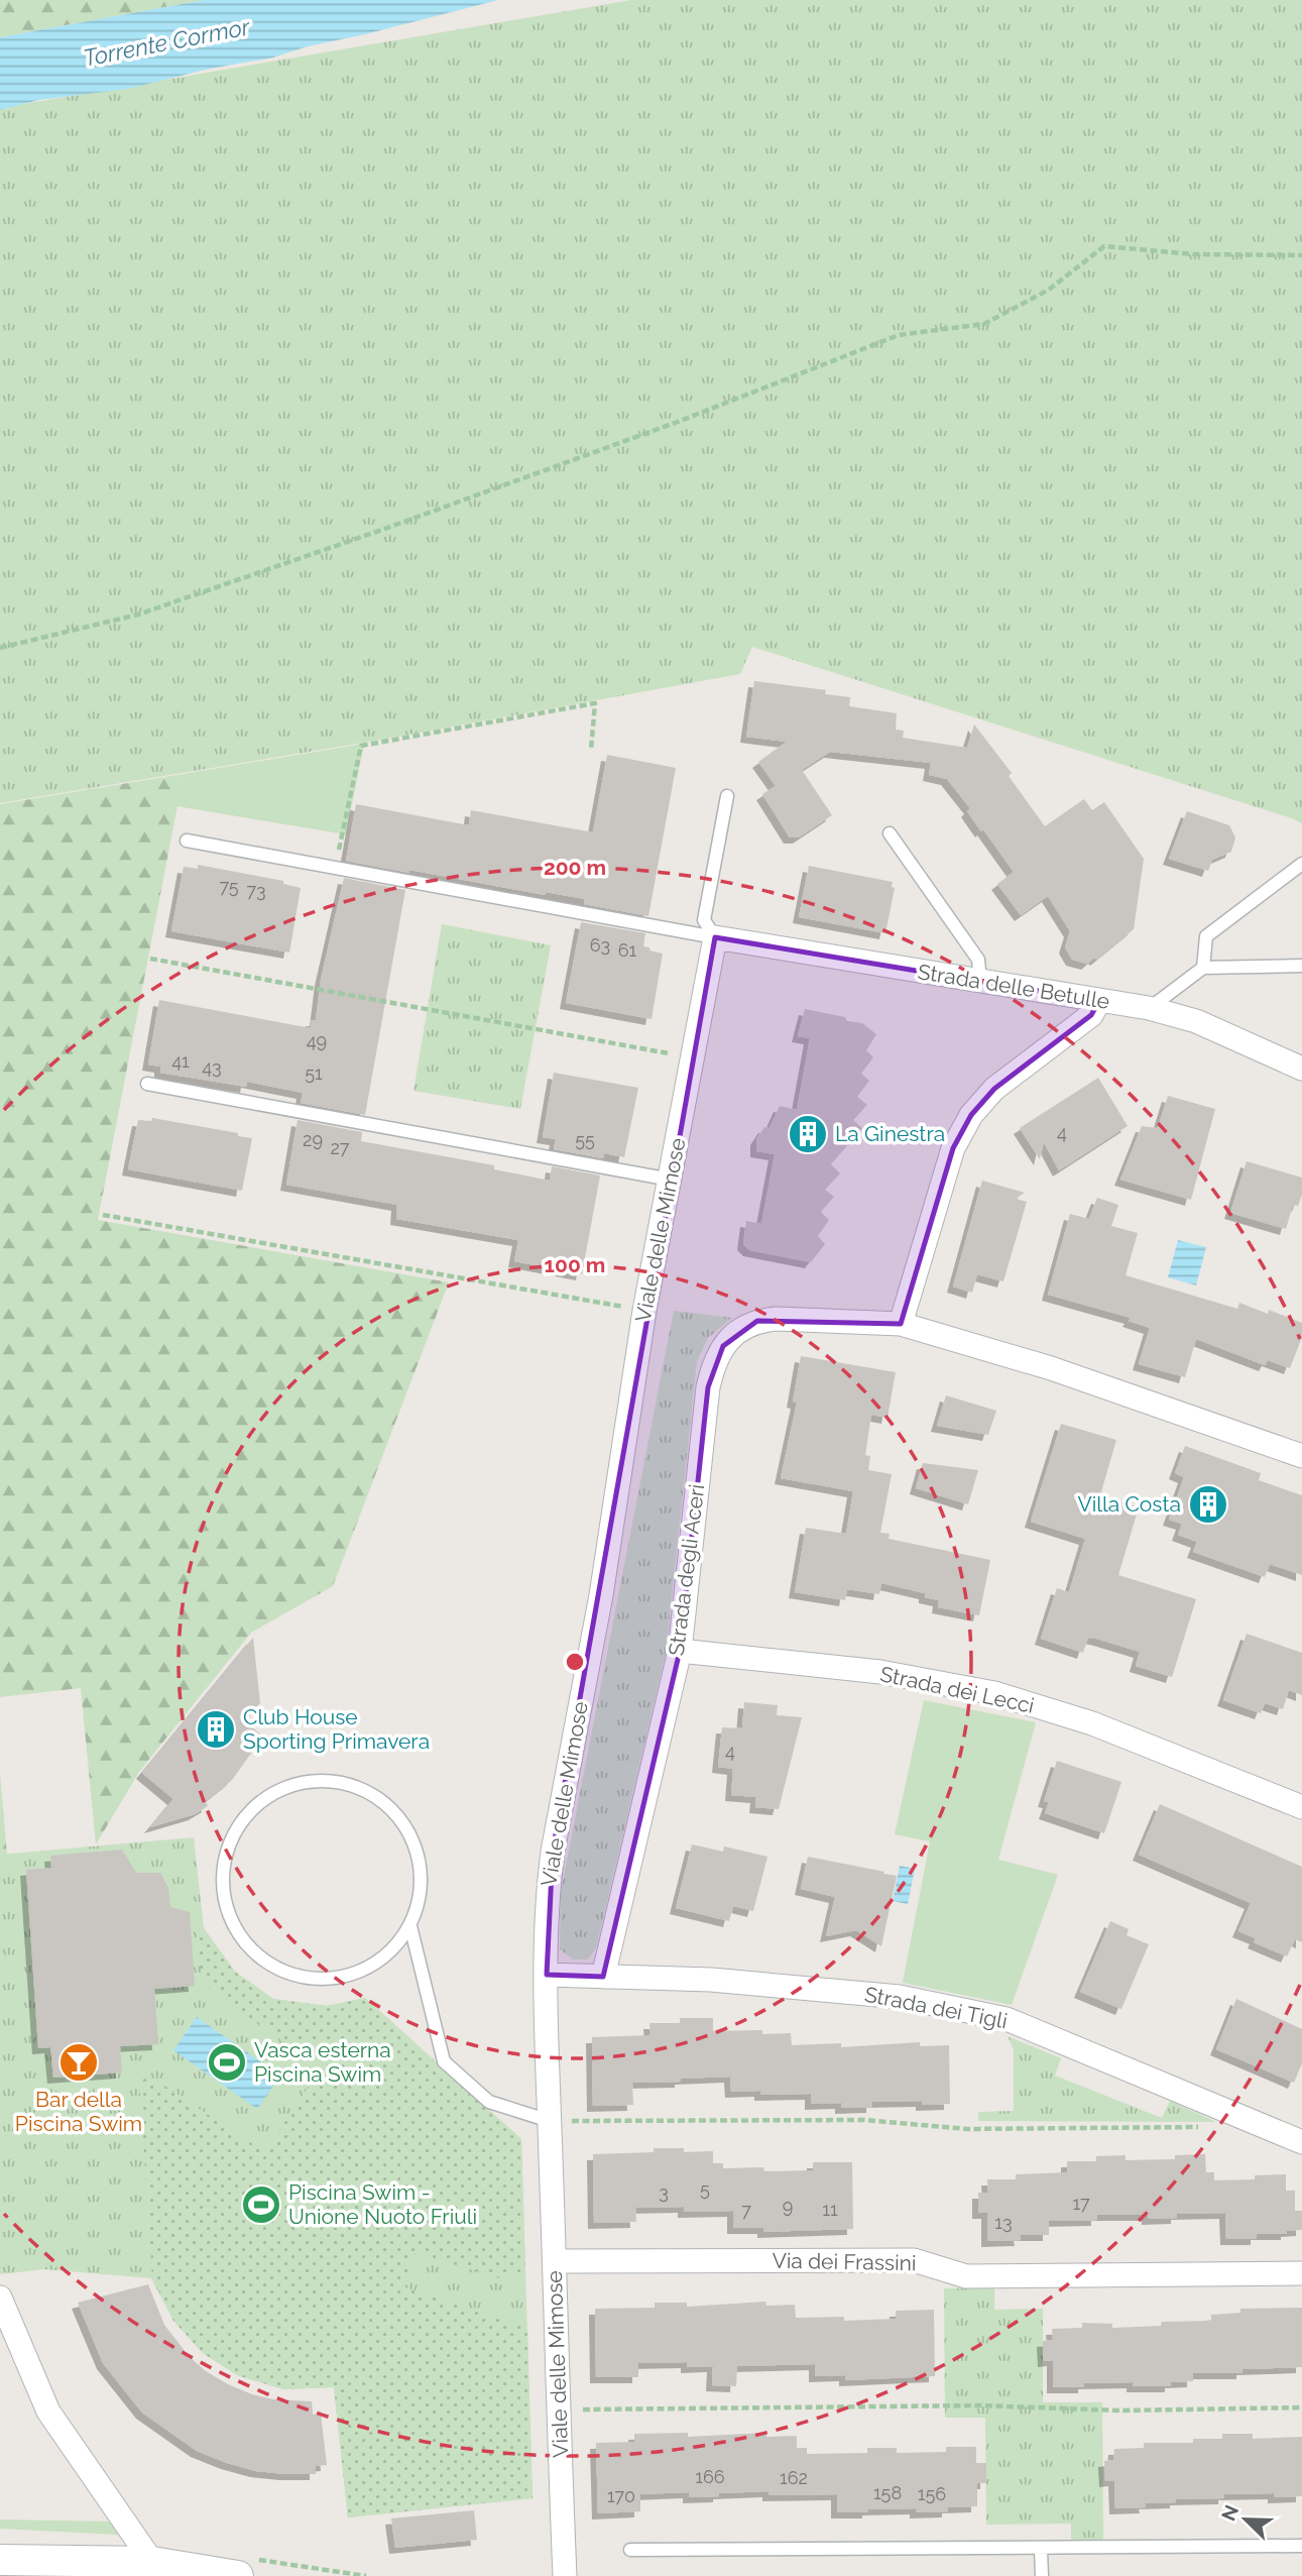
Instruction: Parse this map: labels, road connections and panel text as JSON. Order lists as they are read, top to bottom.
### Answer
{
  "streets": {
    "street": [
      "Strada delle Betulle",
      "Viale delle Mimose",
      "Strada degli Aceri",
      "Strada dei Lecci",
      "Strada dei Tigli",
      "Via dei Frassini"
    ]
  },
  "crossings": [
    ["Strada delle Betulle", "Viale delle Mimose"],
    ["Viale delle Mimose", "Strada dei Tigli"],
    ["Viale delle Mimose", "Via dei Frassini"],
    ["Strada degli Aceri", "Strada dei Lecci"],
    ["Strada degli Aceri", "Strada dei Tigli"]
  ],
  "water": ["Torrente Cormor"],
  "places": {
    "building": ["La Ginestra", "Villa Costa", "Club House Sporting Primavera"],
    "bar": ["Bar della Piscina Swim"],
    "sports": ["Vasca esterna Piscina Swim", "Piscina Swim - Unione Nuoto Friuli"]
  },
  "house_numbers": [
    "75",
    "73",
    "63",
    "61",
    "49",
    "41",
    "43",
    "51",
    "4",
    "29",
    "55",
    "27",
    "4",
    "5",
    "3",
    "17",
    "9",
    "11",
    "7",
    "13",
    "166",
    "162",
    "158",
    "156",
    "170"
  ],
  "north": "top left",
  "rings": ["200 m", "100 m"]
}
